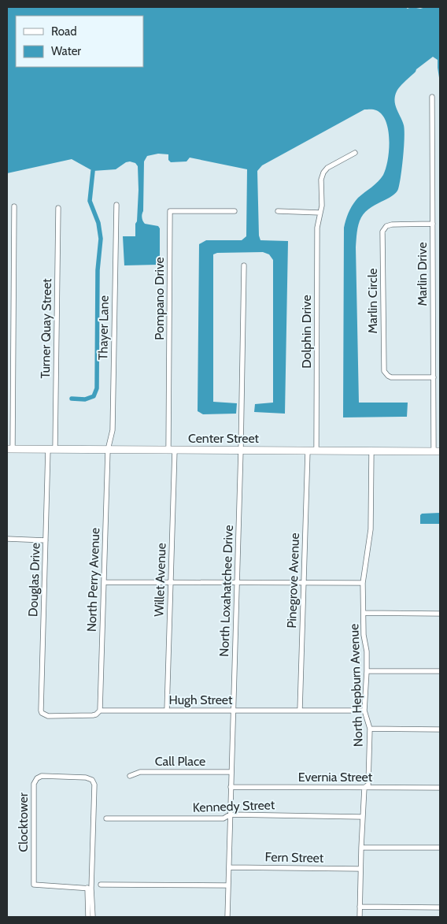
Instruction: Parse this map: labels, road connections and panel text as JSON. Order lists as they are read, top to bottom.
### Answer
{
  "streets": {
    "street": [
      "Marlin Drive",
      "Pompano Drive",
      "Marlin Circle",
      "Thayer Lane",
      "Turner Quay Street",
      "Dolphin Drive",
      "Center Street",
      "Douglas Drive",
      "North Perry Avenue",
      "Willet Avenue",
      "Pinegrove Avenue",
      "North Loxahatchee Drive",
      "North Hepburn Avenue",
      "Hugh Street",
      "Call Place",
      "Evernia Street",
      "Kennedy Street",
      "Clocktower",
      "Fern Street"
    ]
  },
  "crossings": [
    ["Marlin Drive", "Marlin Circle"],
    ["Marlin Drive", "Center Street"],
    ["Pompano Drive", "Center Street"],
    ["Pompano Drive", "Willet Avenue"],
    ["Thayer Lane", "Center Street"],
    ["Thayer Lane", "North Perry Avenue"],
    ["Turner Quay Street", "Center Street"],
    ["Turner Quay Street", "Douglas Drive"],
    ["Dolphin Drive", "Center Street"],
    ["Center Street", "Douglas Drive"],
    ["Center Street", "North Perry Avenue"],
    ["Center Street", "Willet Avenue"],
    ["Center Street", "Pinegrove Avenue"],
    ["Center Street", "North Loxahatchee Drive"],
    ["Center Street", "North Hepburn Avenue"],
    ["Douglas Drive", "Hugh Street"],
    ["North Perry Avenue", "Hugh Street"],
    ["Willet Avenue", "Hugh Street"],
    ["Pinegrove Avenue", "Hugh Street"],
    ["North Loxahatchee Drive", "Hugh Street"],
    ["North Loxahatchee Drive", "Call Place"],
    ["North Loxahatchee Drive", "Evernia Street"],
    ["North Loxahatchee Drive", "Kennedy Street"],
    ["North Loxahatchee Drive", "Fern Street"],
    ["North Hepburn Avenue", "Hugh Street"],
    ["North Hepburn Avenue", "Evernia Street"],
    ["North Hepburn Avenue", "Kennedy Street"],
    ["North Hepburn Avenue", "Fern Street"]
  ],
  "legend": ["Road", "Water"]
}
